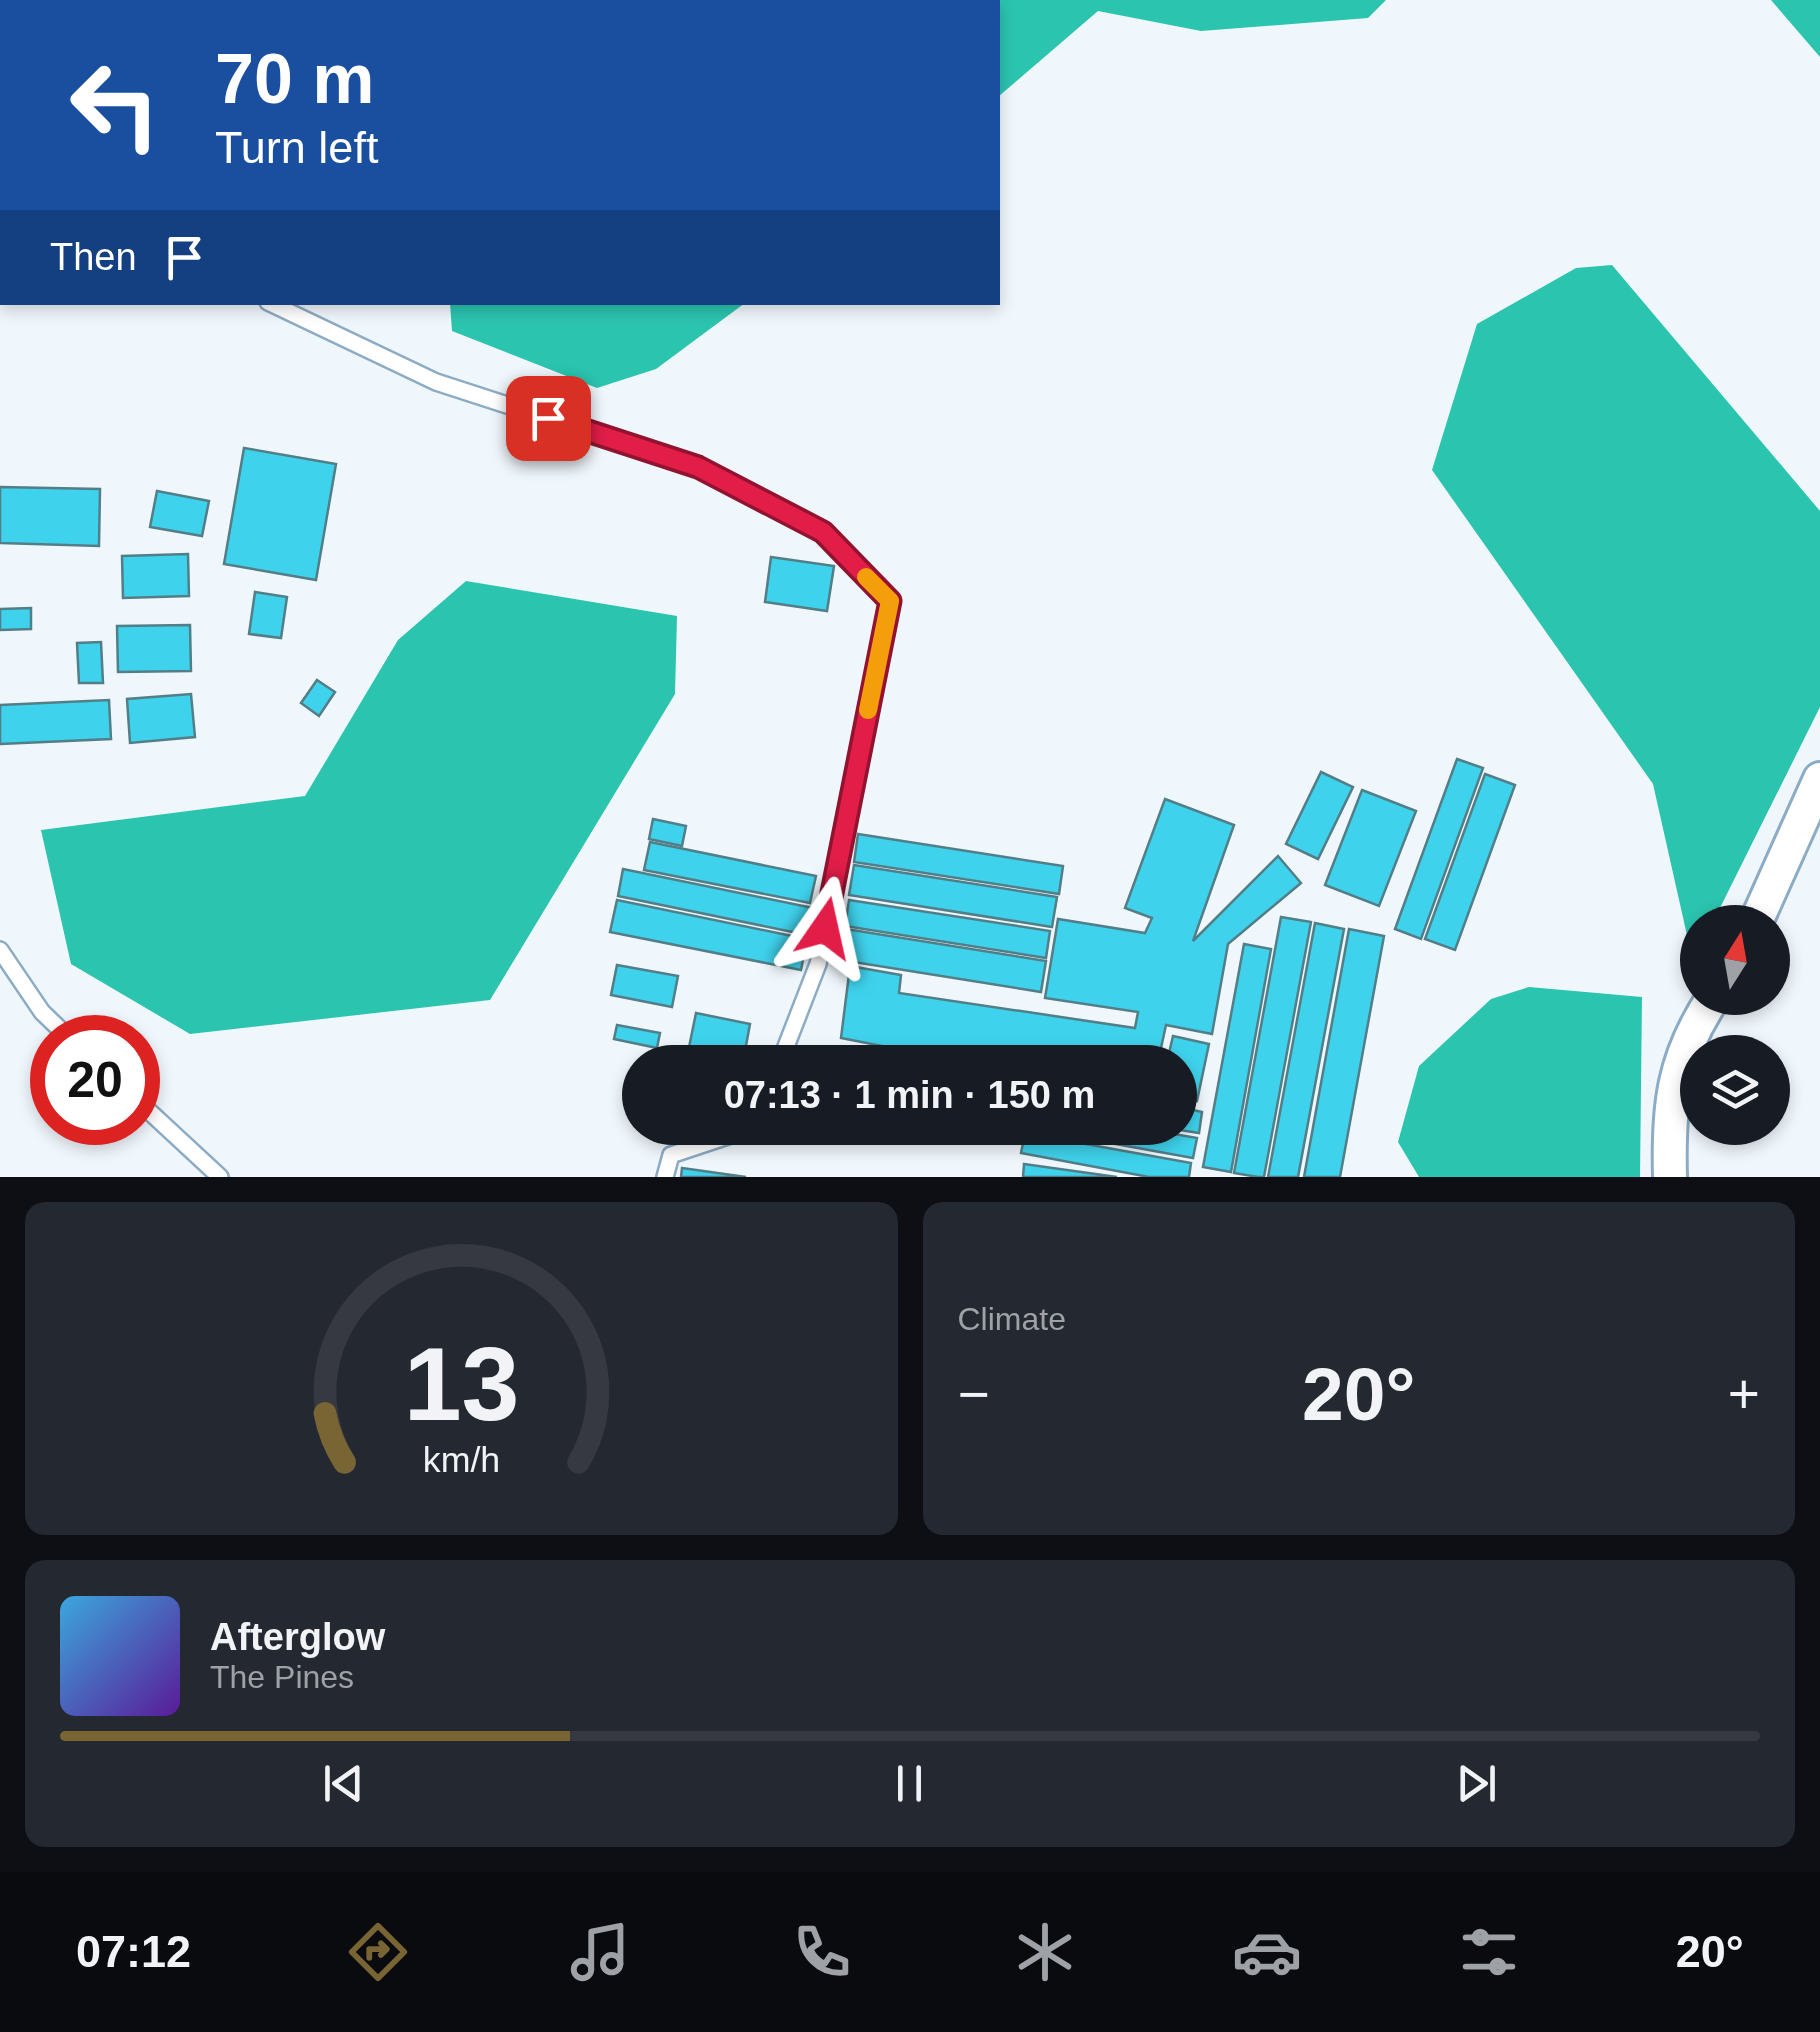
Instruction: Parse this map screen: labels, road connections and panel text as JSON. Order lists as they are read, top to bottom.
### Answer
{
  "north": "top",
  "page": {
    "turn": ["70 m", "Turn left"],
    "then": "Then",
    "limit": "20",
    "trip": "07:13 · 1 min · 150 m",
    "tile": "Climate",
    "heat": ["−", "20°", "+"],
    "song": ["Afterglow", "The Pines"],
    "tabs": ["07:12", "20°"],
    "gauge": ["13", "km/h"]
  }
}
